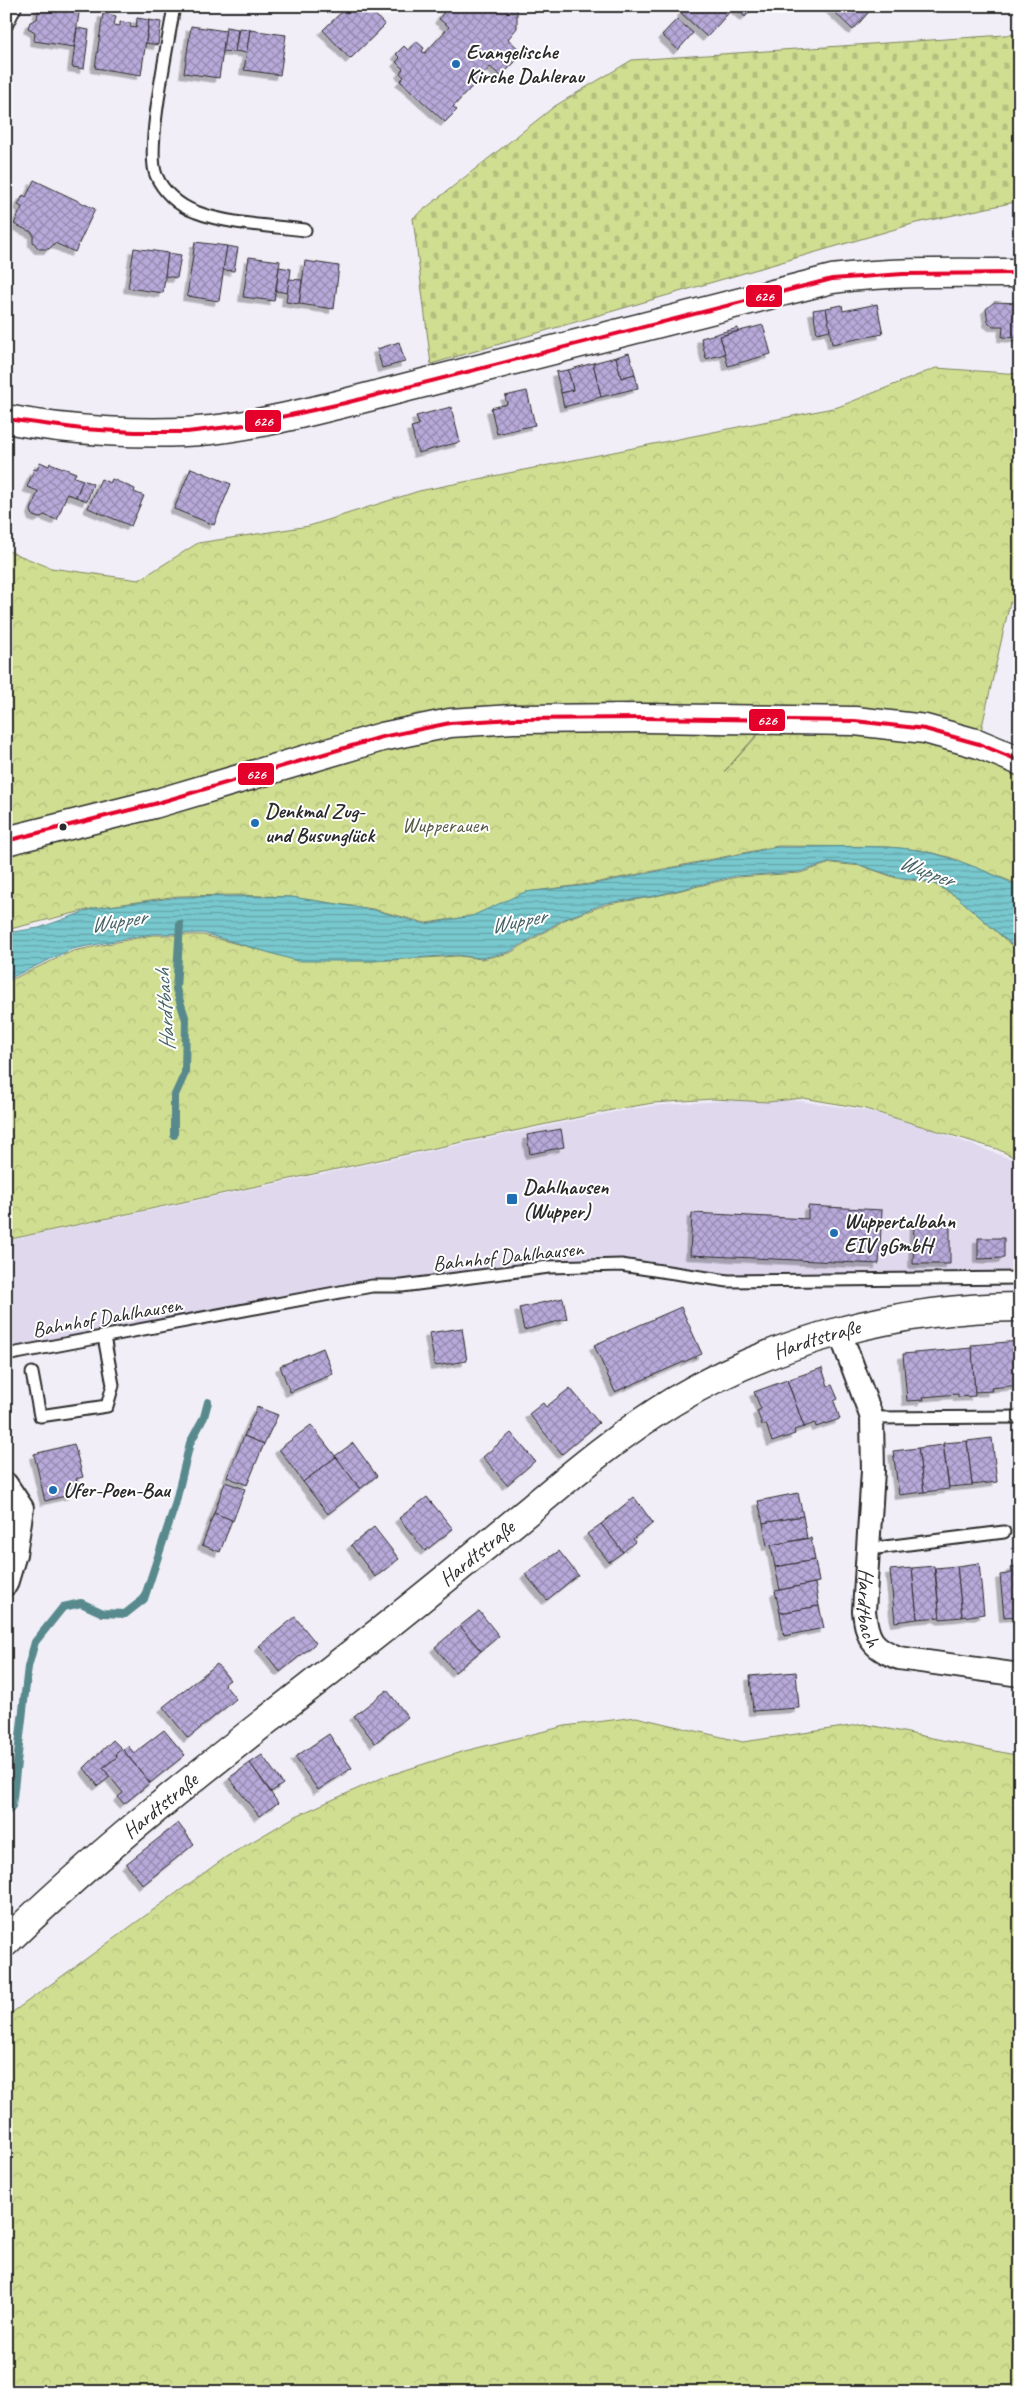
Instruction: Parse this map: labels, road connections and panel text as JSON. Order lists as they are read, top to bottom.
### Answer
{
  "streets": {
    "main road": ["Hardtstraße"],
    "street": ["Hardtbach"],
    "lane": ["Bahnhof Dahlhausen"]
  },
  "crossings": [
    ["Hardtstraße", "Hardtbach"]
  ],
  "water": ["Wupper", "Hardtbach"],
  "parks": ["Wupperauen"],
  "places": {
    "other": [
      "Evangelische Kirche Dahlerau",
      "Denkmal Zug- und Busunglück",
      "Wuppertalbahn EIV gGmbH",
      "Ufer-Poen-Bau"
    ],
    "transit": ["Dahlhausen (Wupper)"]
  },
  "lines": ["transit line 626"]
}
